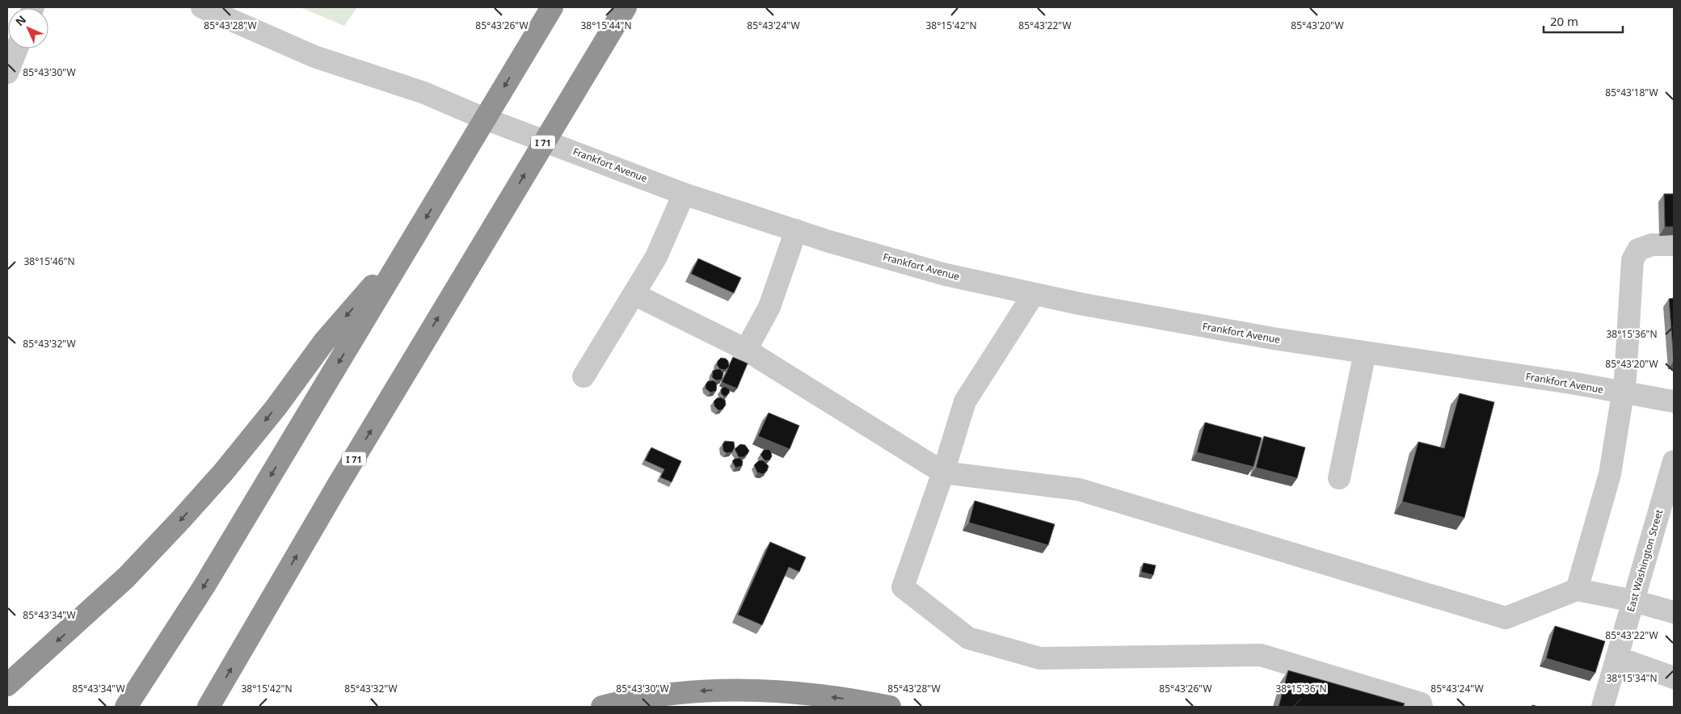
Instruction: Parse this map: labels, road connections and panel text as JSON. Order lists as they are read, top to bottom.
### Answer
{
  "streets": {
    "highway": ["I 71"],
    "street": ["Frankfort Avenue", "East Washington Street"]
  },
  "scale_bar": "20 m",
  "north": "top left",
  "coordinates": [
    "85°43'28\"W",
    "85°43'20\"W",
    "85°43'26\"W",
    "38°15'44\"N",
    "85°43'24\"W",
    "38°15'42\"N",
    "85°43'22\"W",
    "85°43'30\"W",
    "85°43'18\"W",
    "38°15'46\"N",
    "38°15'36\"N",
    "85°43'32\"W",
    "85°43'34\"W",
    "38°15'34\"N"
  ]
}
